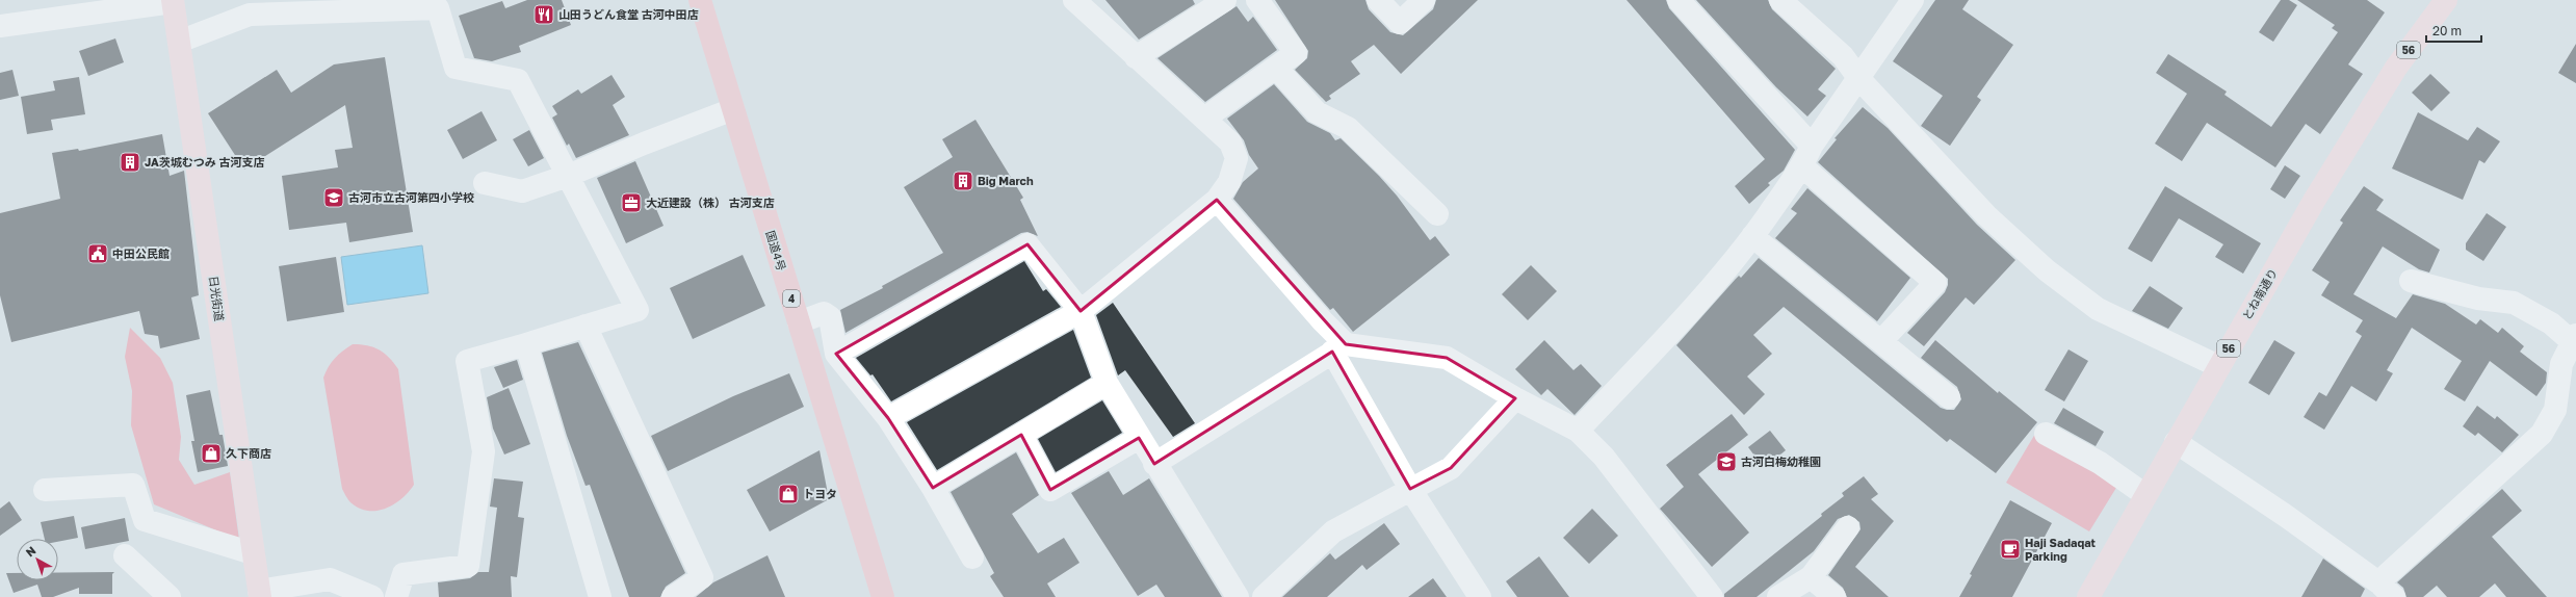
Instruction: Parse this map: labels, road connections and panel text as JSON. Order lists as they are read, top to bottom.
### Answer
{
  "streets": {
    "highway": ["国道4号", "4"],
    "main road": ["56", "とね南通り", "日光街道"]
  },
  "places": {
    "restaurant": ["山田うどん食堂 古河中田店"],
    "building": ["JA茨城むつみ 古河支店", "Big March"],
    "school or university": ["古河市立古河第四小学校", "古河白梅幼稚園"],
    "office": ["大近建設（株） 古河支店"],
    "public building": ["中田公民館"],
    "shop": ["久下商店", "トヨタ"],
    "cafe": ["Haji Sadaqat Parking"]
  },
  "scale_bar": "20 m",
  "north": "top left"
}
